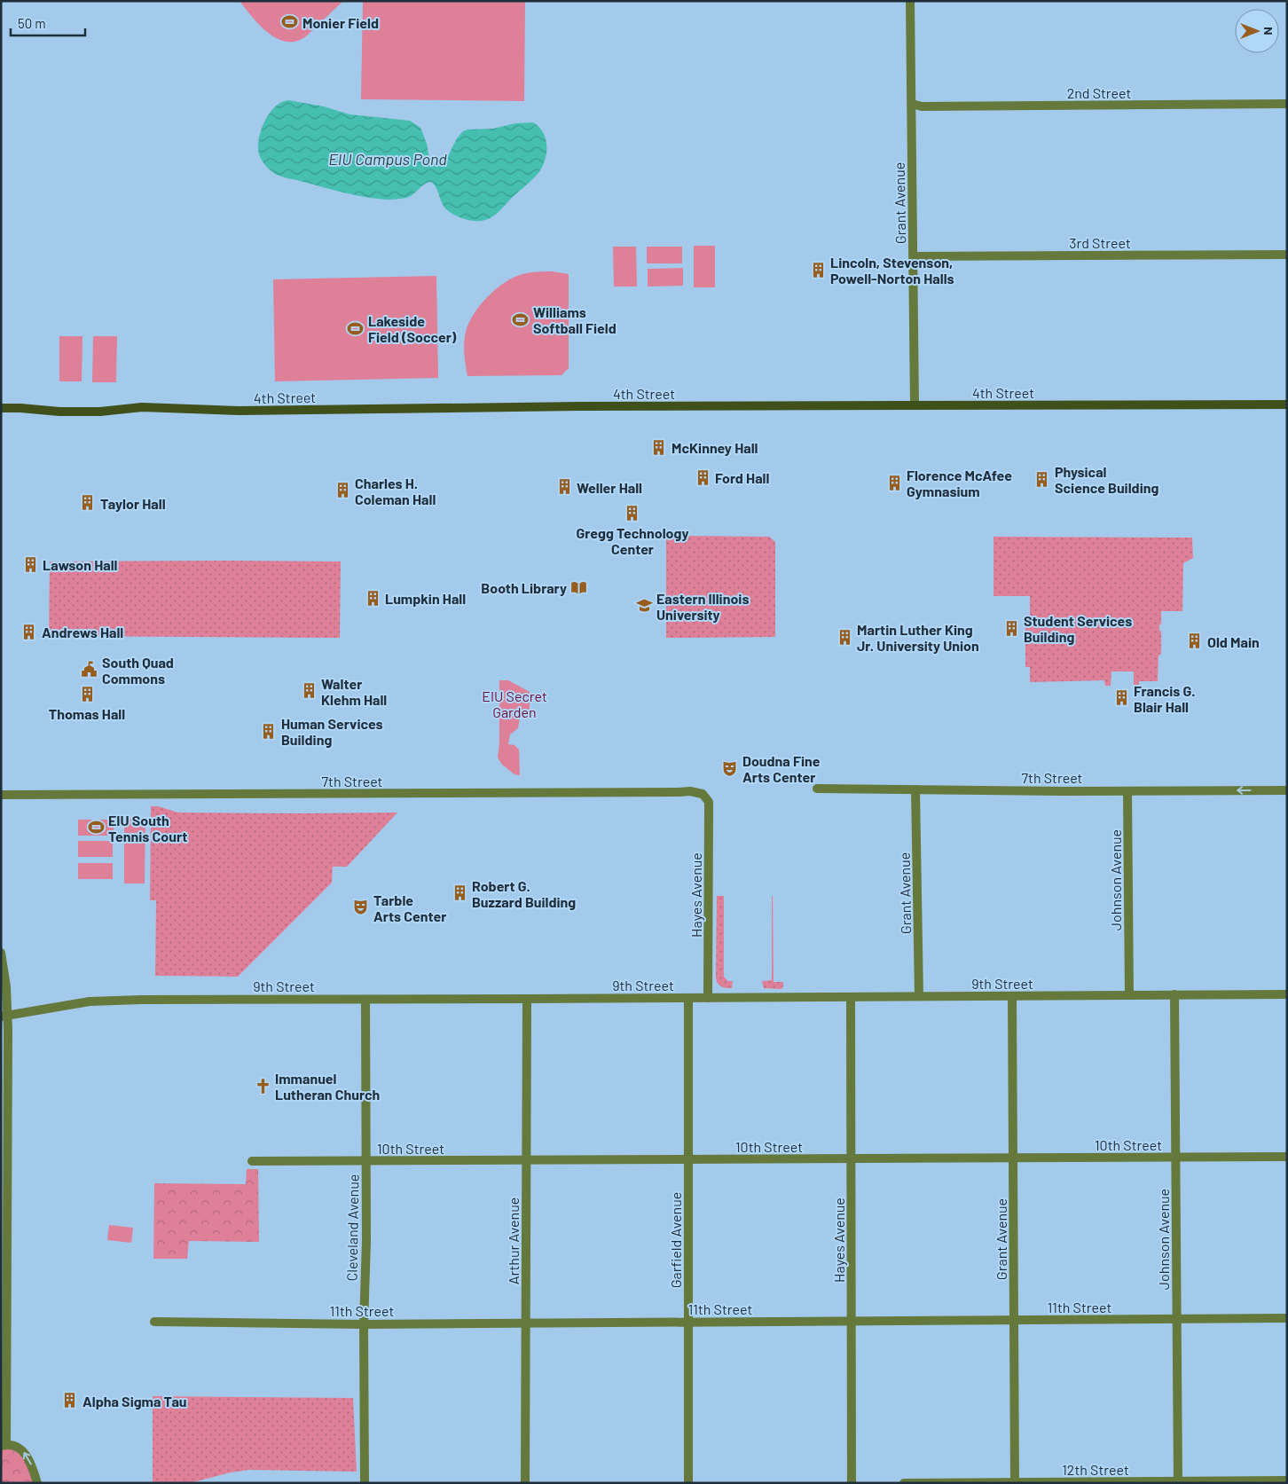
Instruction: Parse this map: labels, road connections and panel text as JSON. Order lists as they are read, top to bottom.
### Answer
{
  "streets": {
    "street": [
      "2nd Street",
      "Grant Avenue",
      "3rd Street",
      "4th Street",
      "7th Street",
      "Johnson Avenue",
      "Hayes Avenue",
      "9th Street",
      "10th Street",
      "Cleveland Avenue",
      "Garfield Avenue",
      "Arthur Avenue",
      "11th Street",
      "12th Street"
    ]
  },
  "crossings": [
    ["2nd Street", "Grant Avenue"],
    ["Grant Avenue", "3rd Street"],
    ["Grant Avenue", "4th Street"],
    ["Grant Avenue", "7th Street"],
    ["Grant Avenue", "9th Street"],
    ["Grant Avenue", "10th Street"],
    ["Grant Avenue", "11th Street"],
    ["Grant Avenue", "12th Street"],
    ["7th Street", "Johnson Avenue"],
    ["7th Street", "Hayes Avenue"],
    ["Johnson Avenue", "9th Street"],
    ["Johnson Avenue", "10th Street"],
    ["Johnson Avenue", "11th Street"],
    ["Johnson Avenue", "12th Street"],
    ["Hayes Avenue", "9th Street"],
    ["Hayes Avenue", "10th Street"],
    ["Hayes Avenue", "11th Street"],
    ["9th Street", "Cleveland Avenue"],
    ["9th Street", "Garfield Avenue"],
    ["9th Street", "Arthur Avenue"],
    ["10th Street", "Cleveland Avenue"],
    ["10th Street", "Garfield Avenue"],
    ["10th Street", "Arthur Avenue"],
    ["Cleveland Avenue", "11th Street"],
    ["Garfield Avenue", "11th Street"],
    ["Arthur Avenue", "11th Street"]
  ],
  "water": ["EIU Campus Pond"],
  "parks": ["EIU Secret Garden"],
  "places": {
    "sports": [
      "Monier Field",
      "Williams Softball Field",
      "Lakeside Field (Soccer)",
      "EIU South Tennis Court"
    ],
    "building": [
      "Lincoln, Stevenson, Powell-Norton Halls",
      "McKinney Hall",
      "Ford Hall",
      "Physical Science Building",
      "Florence McAfee Gymnasium",
      "Weller Hall",
      "Charles H. Coleman Hall",
      "Taylor Hall",
      "Gregg Technology Center",
      "Lawson Hall",
      "Lumpkin Hall",
      "Student Services Building",
      "Andrews Hall",
      "Martin Luther King Jr. University Union",
      "Old Main",
      "Walter Klehm Hall",
      "Thomas Hall",
      "Francis G. Blair Hall",
      "Human Services Building",
      "Robert G. Buzzard Building",
      "Alpha Sigma Tau"
    ],
    "library": ["Booth Library"],
    "school or university": ["Eastern Illinois University"],
    "public building": ["South Quad Commons"],
    "theatre": ["Doudna Fine Arts Center", "Tarble Arts Center"],
    "church": ["Immanuel Lutheran Church"]
  },
  "scale_bar": "50 m",
  "north": "right"
}
